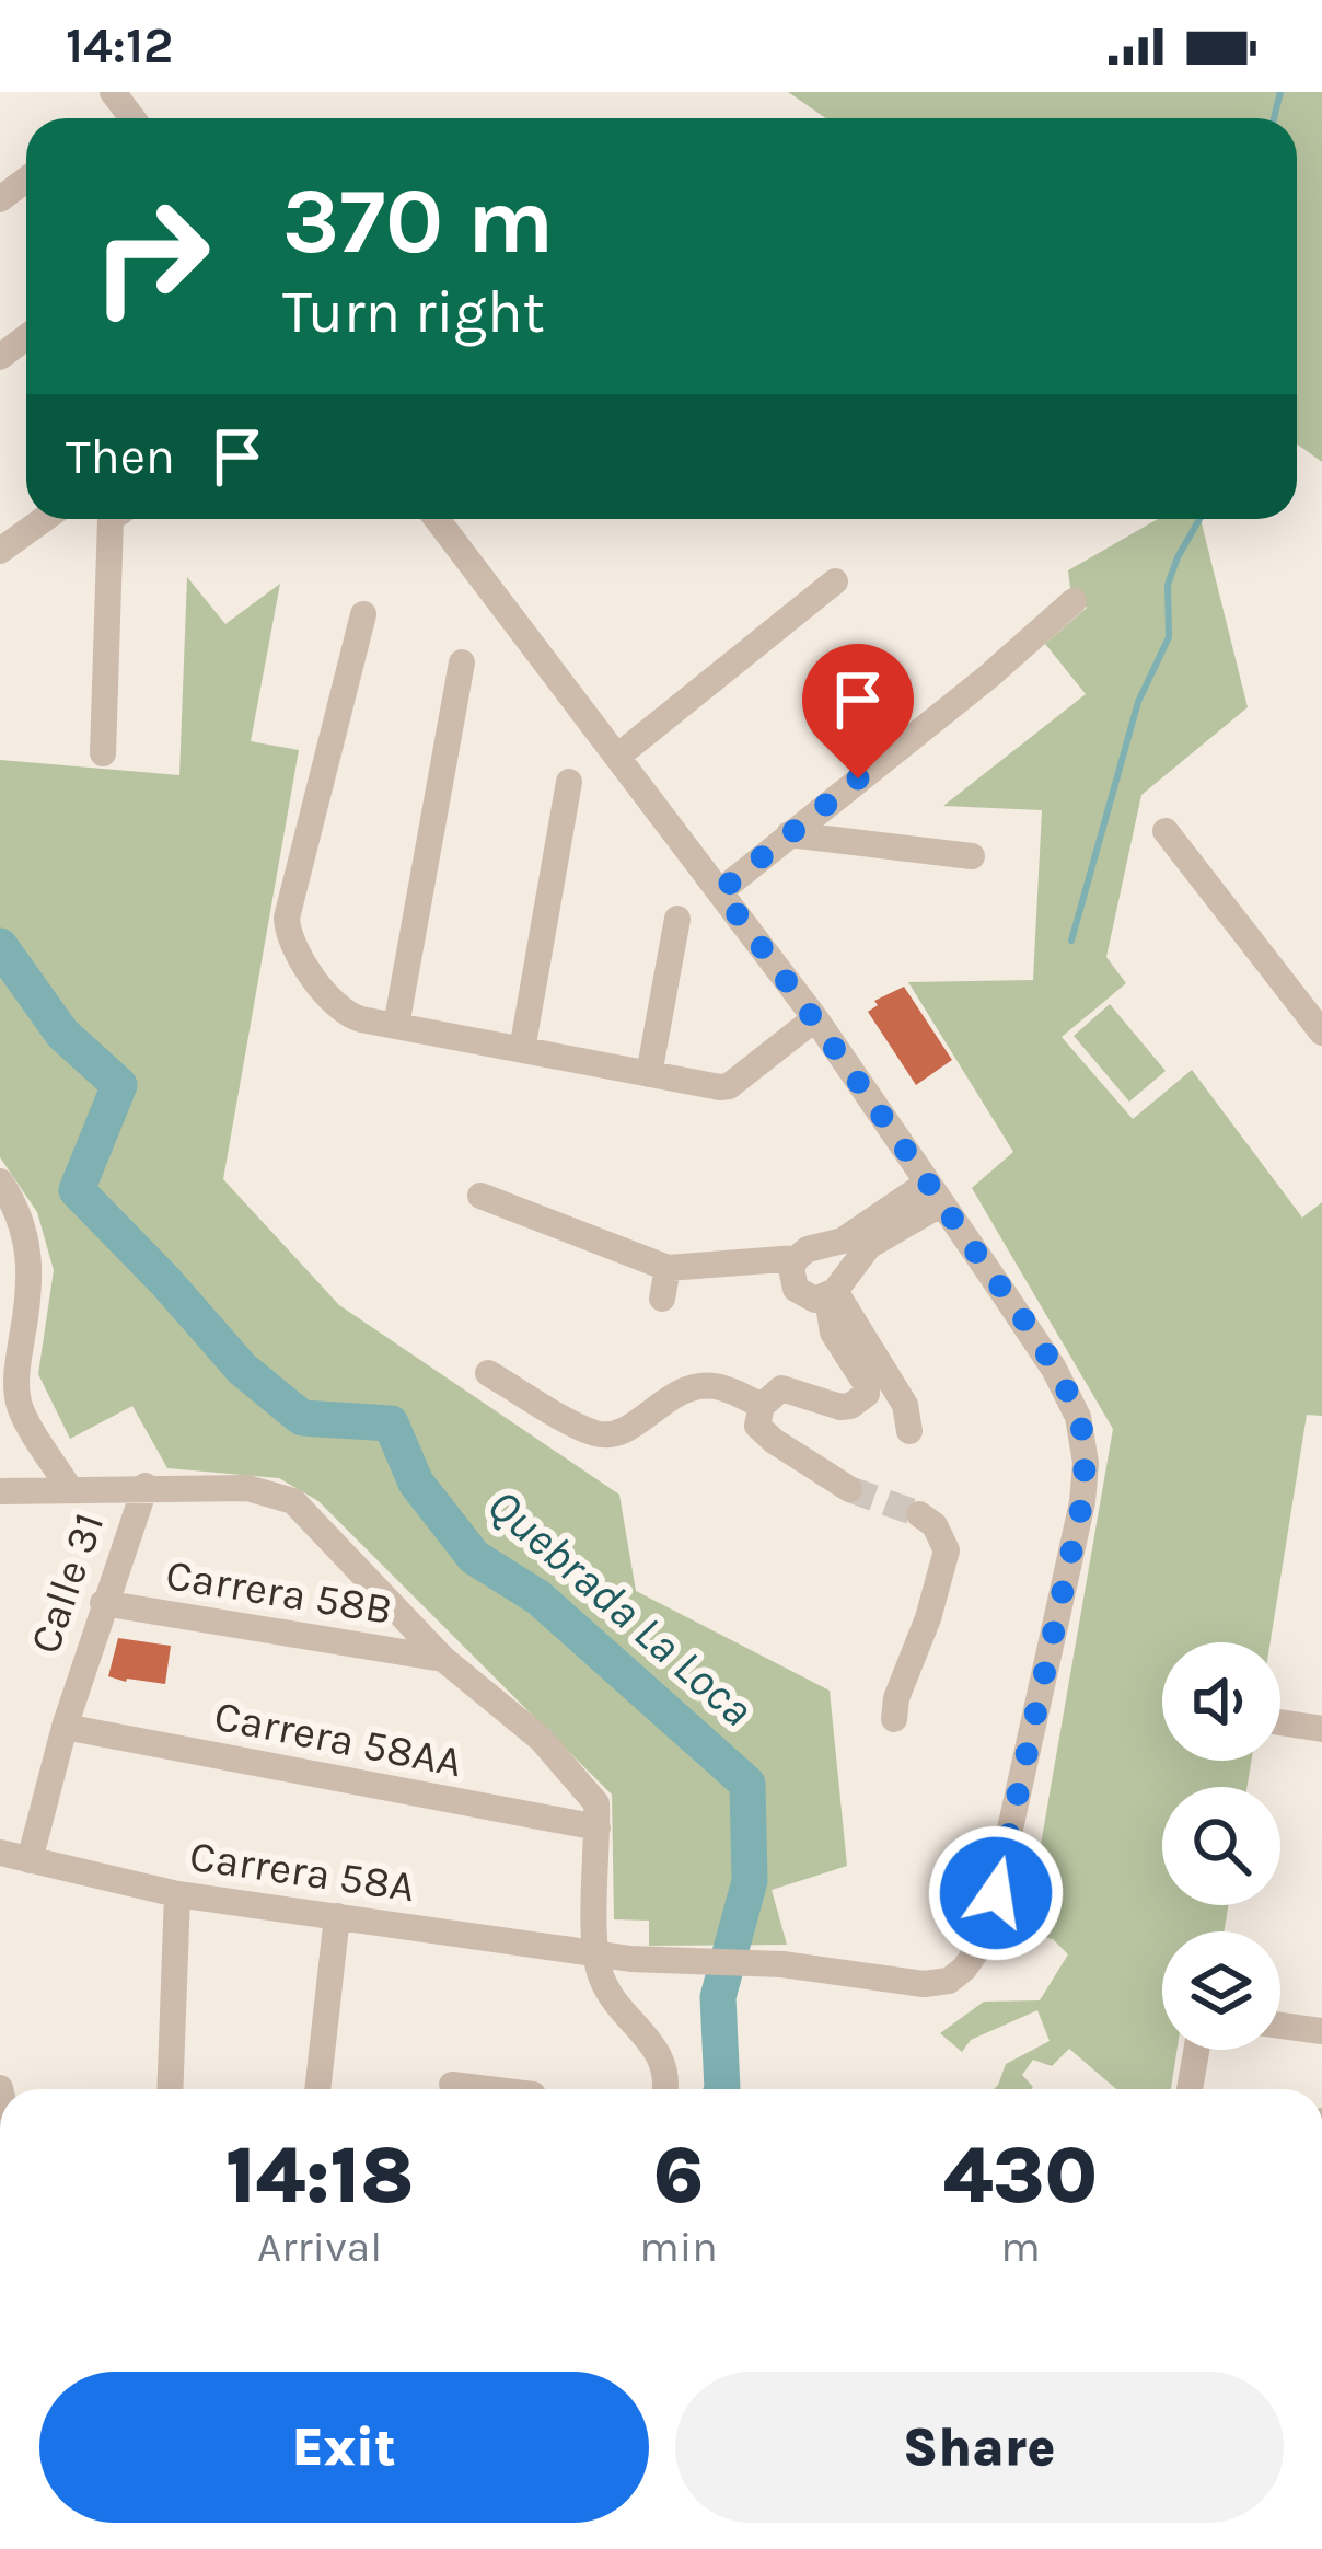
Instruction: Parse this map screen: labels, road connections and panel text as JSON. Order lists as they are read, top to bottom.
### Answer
{
  "streets": {
    "street": [
      "Calle 31",
      "Carrera 58B",
      "Carrera 58AA",
      "Carrera 58A"
    ]
  },
  "crossings": [
    ["Calle 31", "Carrera 58B"],
    ["Calle 31", "Carrera 58AA"],
    ["Calle 31", "Carrera 58A"],
    ["Carrera 58B", "Carrera 58AA"],
    ["Carrera 58B", "Carrera 58A"]
  ],
  "water": ["Quebrada La Loca"],
  "page": {
    "status": "14:12",
    "turn": ["370 m", "Turn right"],
    "then": "Then",
    "eta": [
      "14:18",
      "Arrival",
      "6",
      "min",
      "430",
      "m"
    ],
    "buttons": ["Exit", "Share"]
  }
}
